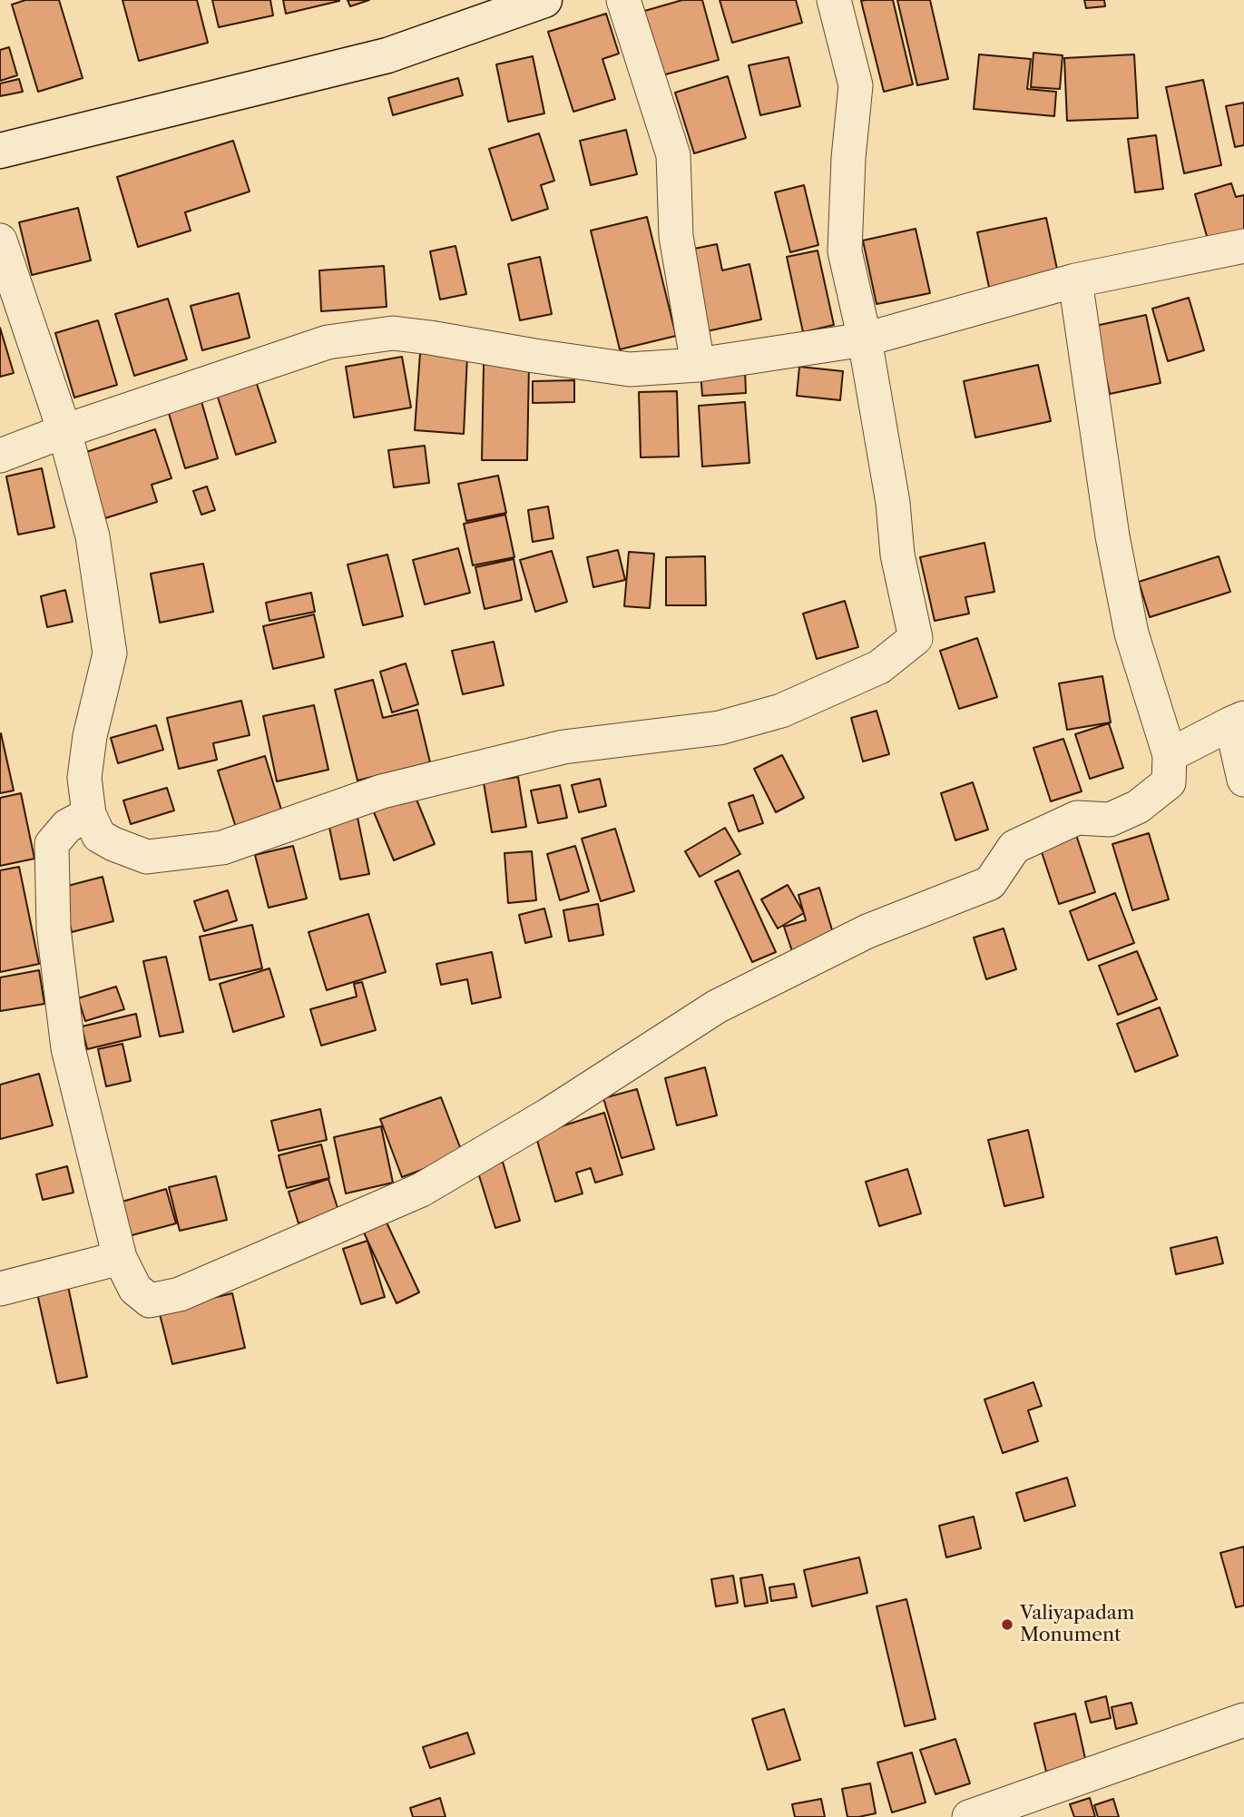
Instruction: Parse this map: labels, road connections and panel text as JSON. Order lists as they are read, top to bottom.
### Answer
{
  "places": ["Valiyapadam Monument"]
}
